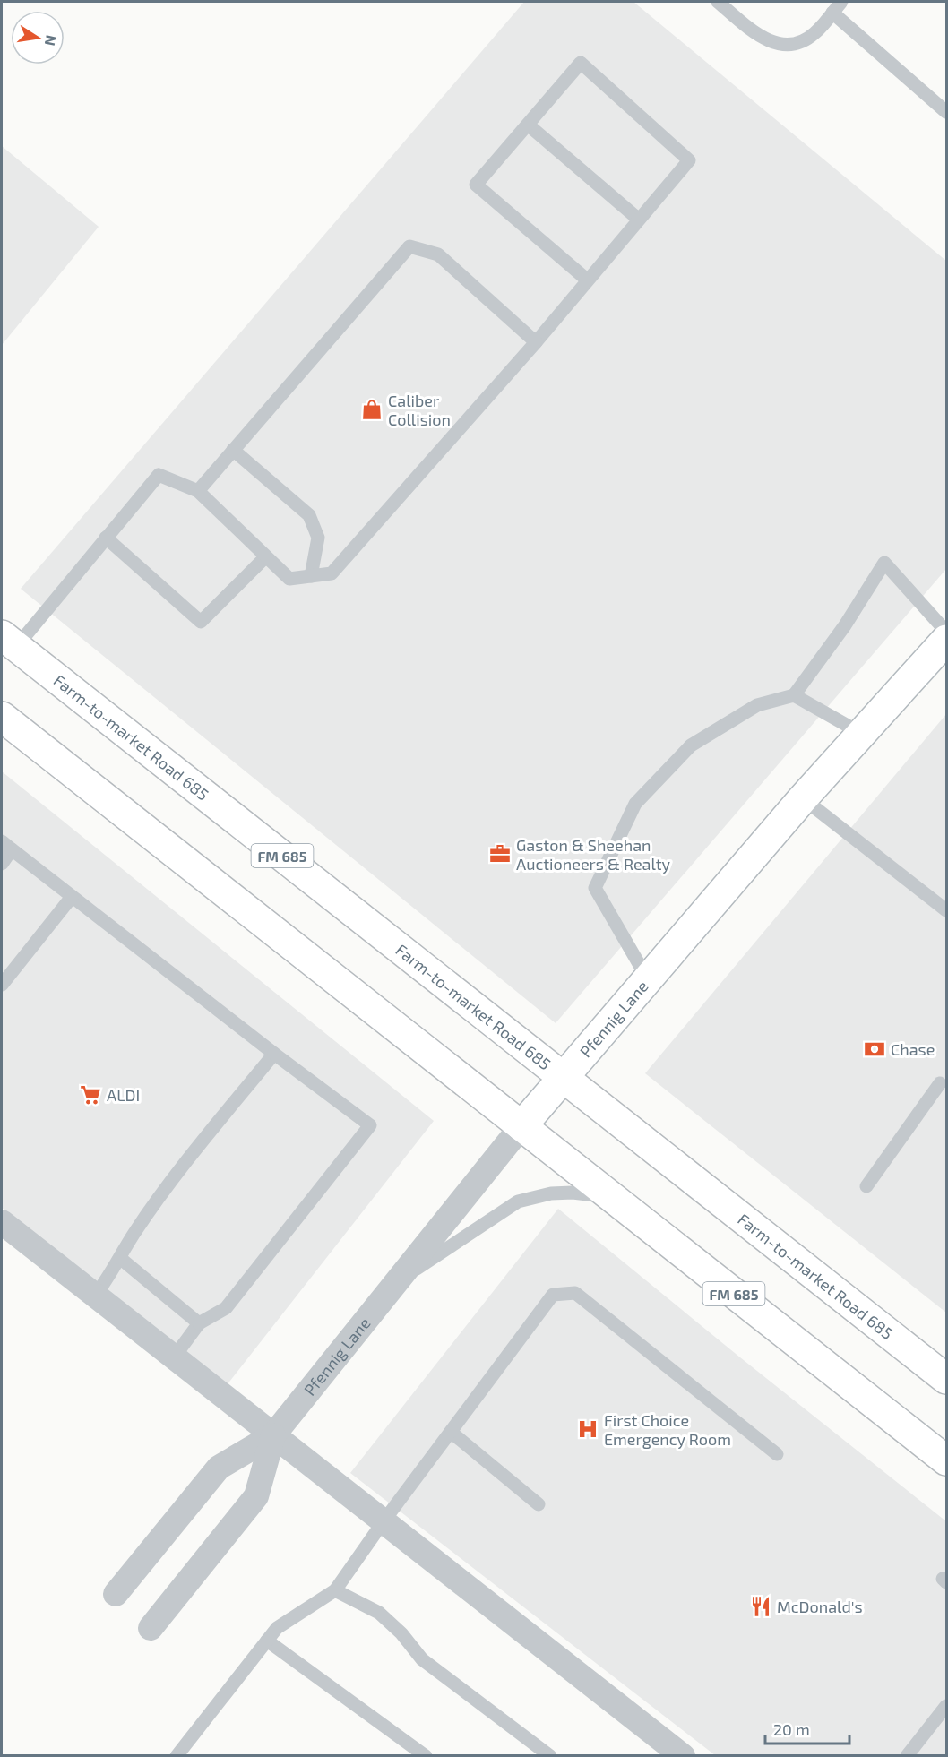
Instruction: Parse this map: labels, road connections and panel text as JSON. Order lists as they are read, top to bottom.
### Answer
{
  "streets": {
    "main road": ["Farm-to-market Road 685", "FM 685", "Pfennig Lane"]
  },
  "crossings": [
    ["Farm-to-market Road 685", "Pfennig Lane"],
    ["FM 685", "Pfennig Lane"]
  ],
  "places": {
    "shop": ["Caliber Collision"],
    "office": ["Gaston & Sheehan Auctioneers & Realty"],
    "bank": ["Chase"],
    "supermarket": ["ALDI"],
    "hospital": ["First Choice Emergency Room"],
    "restaurant": ["McDonald's"]
  },
  "scale_bar": "20 m",
  "north": "right"
}
